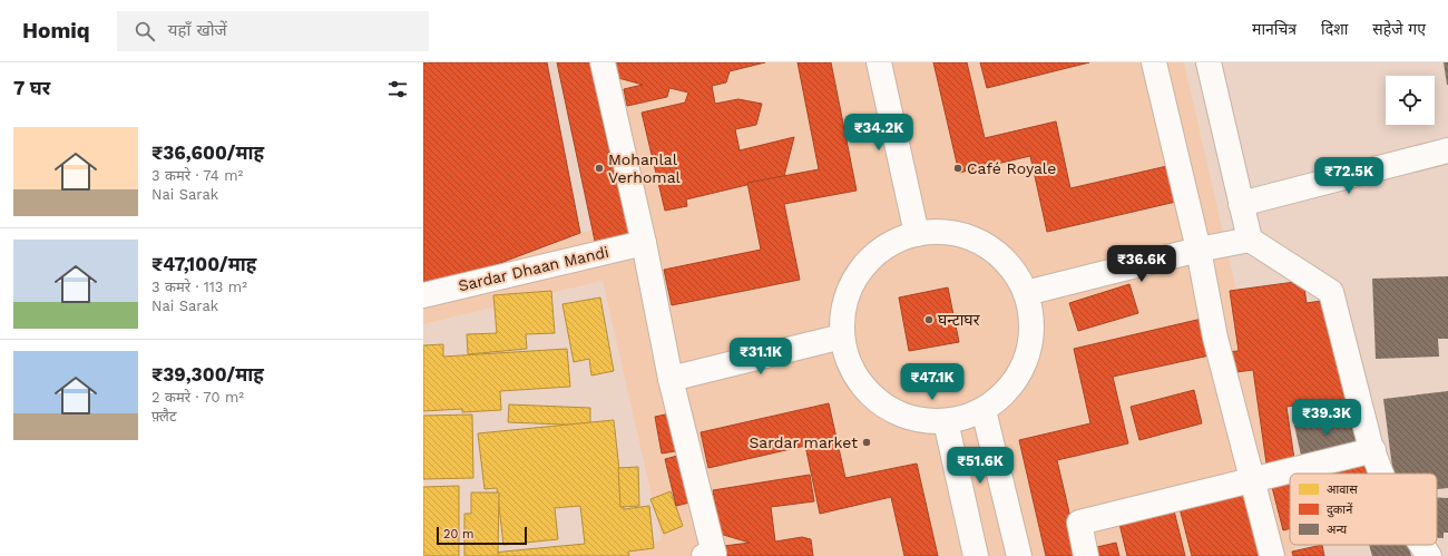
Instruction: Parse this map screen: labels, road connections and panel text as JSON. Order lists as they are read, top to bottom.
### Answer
{
  "streets": {
    "street": ["Sardar Dhaan Mandi"]
  },
  "places": [
    "Mohanlal Verhomal",
    "Café Royale",
    "घन्टाघर",
    "Sardar market"
  ],
  "legend": ["आवास", "दुकानें", "अन्य"],
  "scale_bar": "20 m",
  "page": {
    "header": "Homiq",
    "search": "यहाँ खोजें",
    "nav": ["मानचित्र", "दिशा", "सहेजे गए"],
    "heading": "7 घर",
    "price": [
      "₹34.2K",
      "₹72.5K",
      "₹36.6K",
      "₹31.1K",
      "₹47.1K",
      "₹39.3K",
      "₹51.6K"
    ],
    "list": [
      {
        "name": "₹36,600/माह",
        "note": "3 कमरे · 74 m² · Nai Sarak"
      },
      {
        "name": "₹47,100/माह",
        "note": "3 कमरे · 113 m² · Nai Sarak"
      },
      {
        "name": "₹39,300/माह",
        "note": "2 कमरे · 70 m² · फ़्लैट"
      }
    ],
    "scale": "20 m"
  }
}
